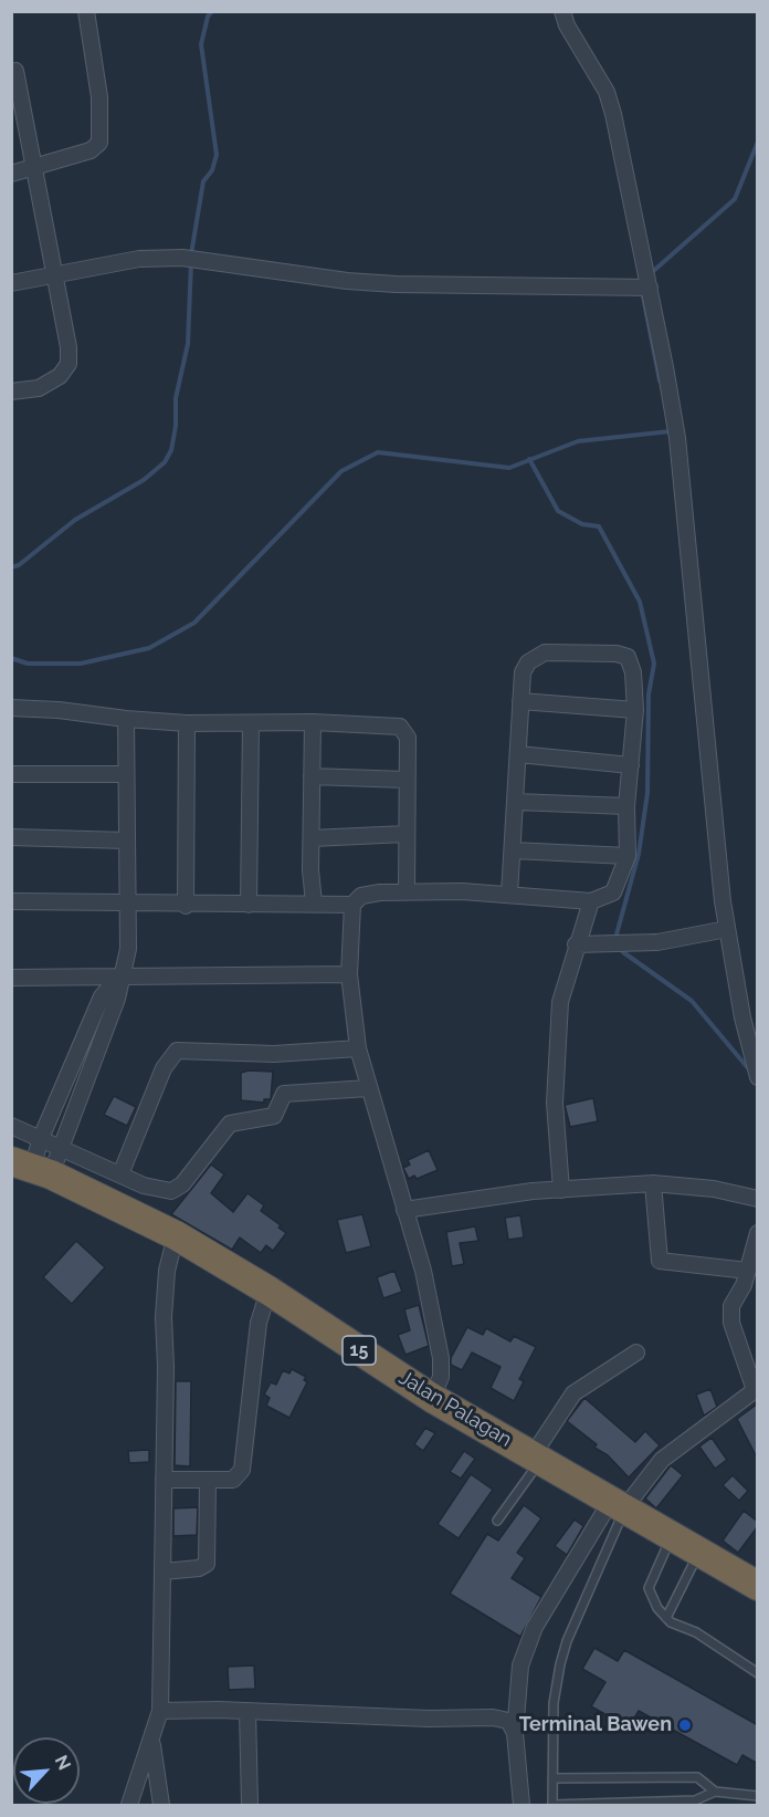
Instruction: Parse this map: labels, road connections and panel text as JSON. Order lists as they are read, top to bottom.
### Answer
{
  "streets": {
    "highway": ["15", "Jalan Palagan"]
  },
  "places": ["Terminal Bawen"],
  "north": "top right"
}
